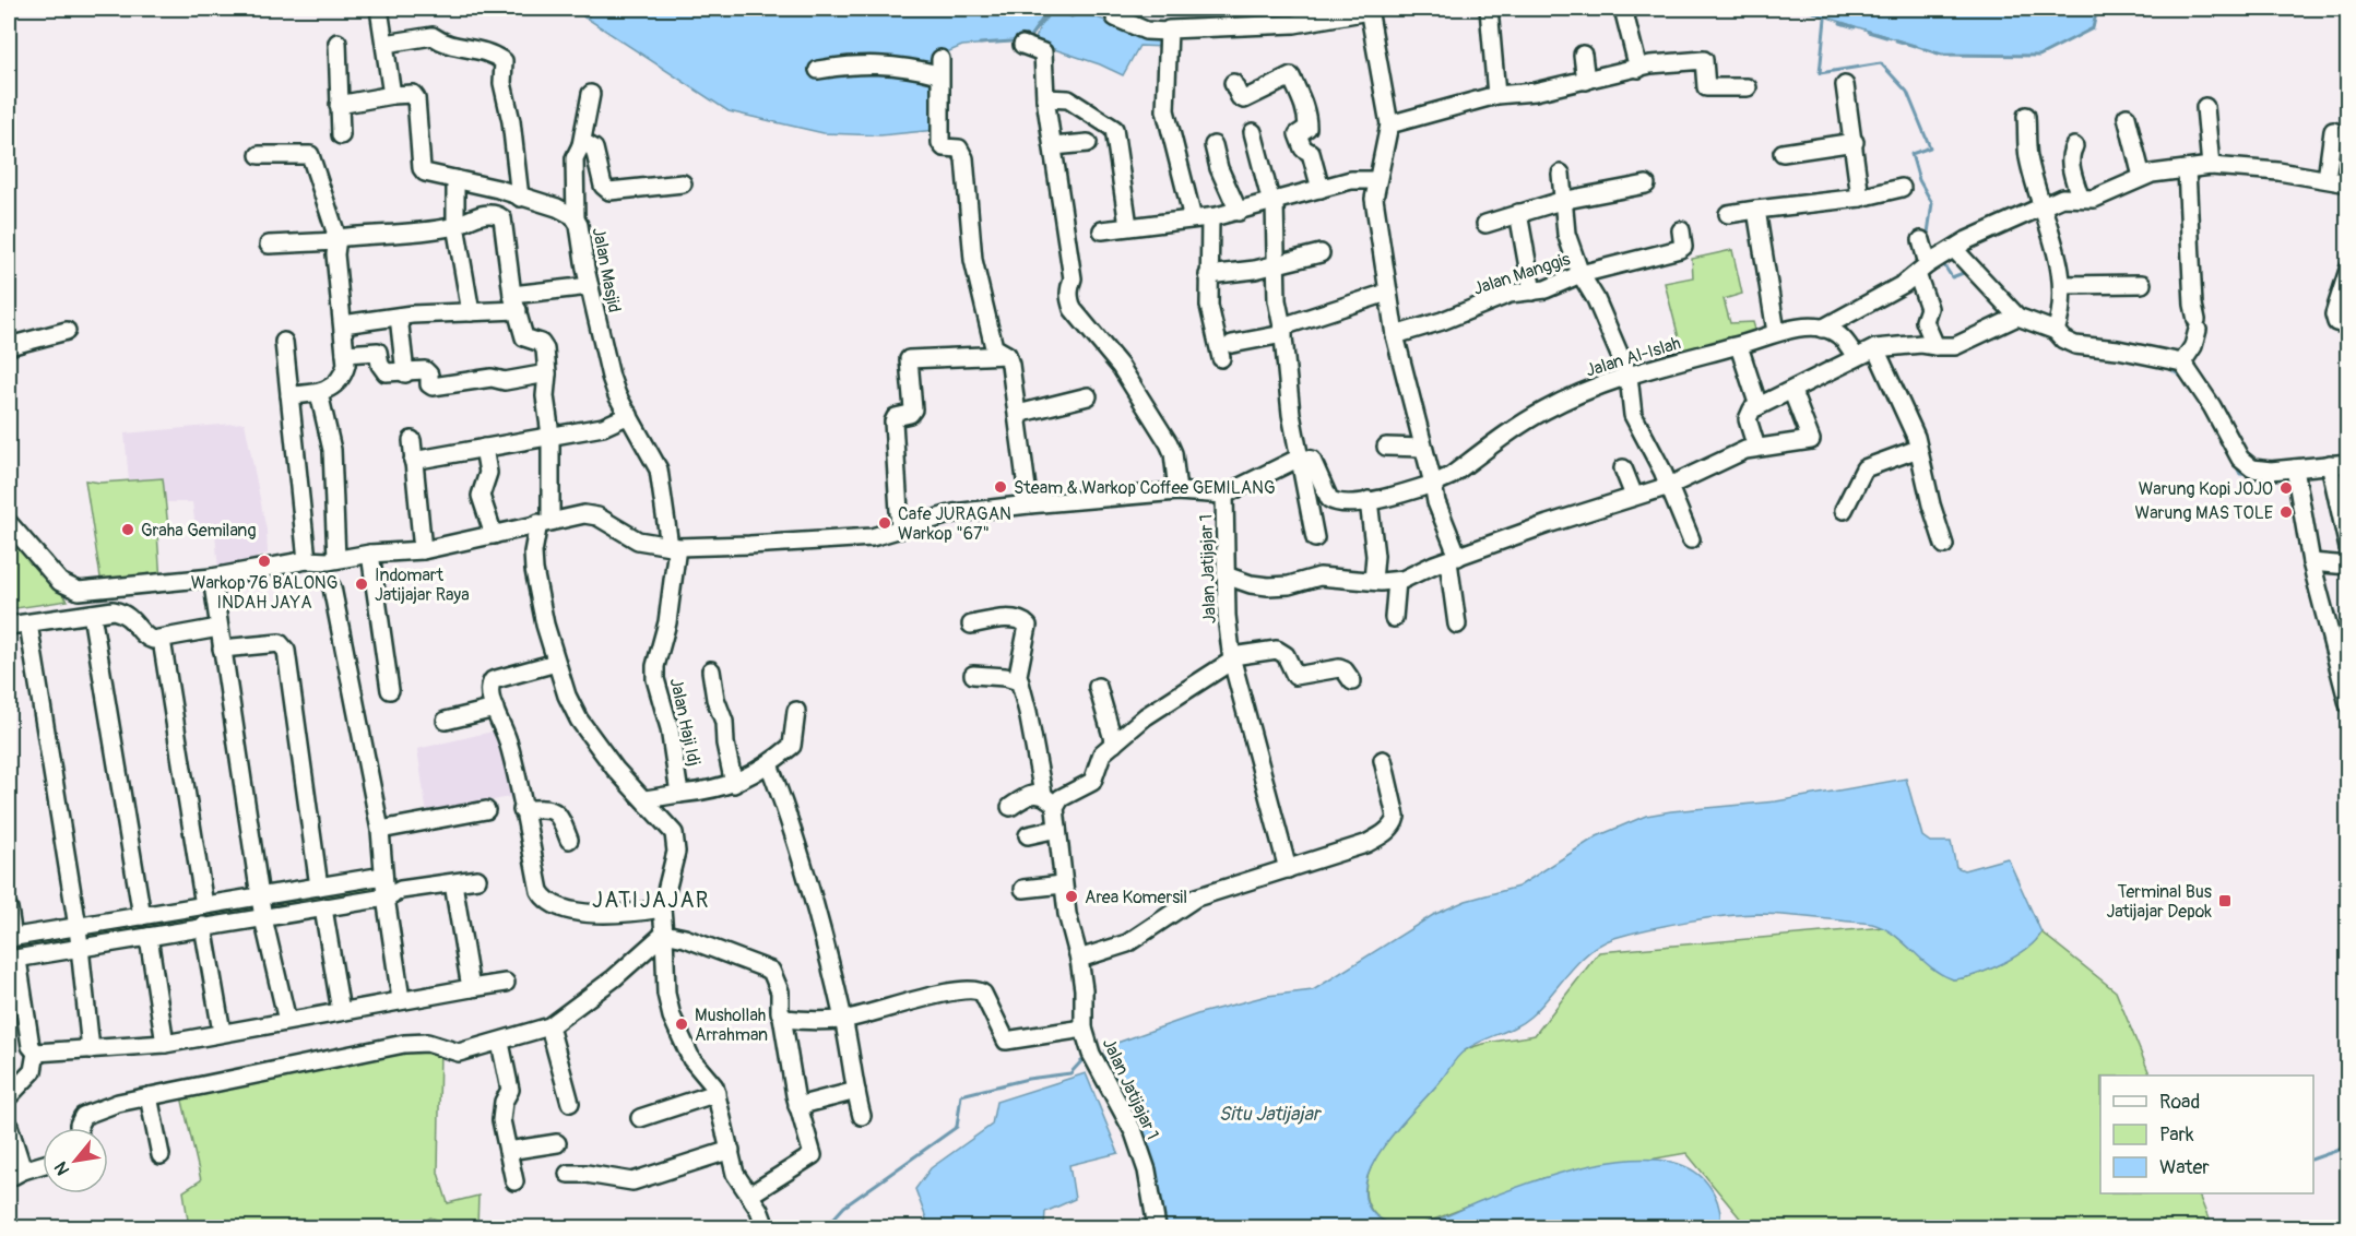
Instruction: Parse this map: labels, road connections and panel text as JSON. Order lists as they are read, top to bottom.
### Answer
{
  "streets": {
    "street": [
      "Jalan Masjid",
      "Jalan Manggis",
      "Jalan Al-Islah",
      "Jalan Jatijajar 1",
      "Jalan Haji Idj"
    ]
  },
  "crossings": [
    ["Jalan Masjid", "Jalan Haji Idj"]
  ],
  "districts": ["JATIJAJAR"],
  "water": ["Situ Jatijajar"],
  "places": {
    "other": [
      "Steam & Warkop Coffee GEMILANG",
      "Warung Kopi JOJO",
      "Warung MAS TOLE",
      "Cafe JURAGAN Warkop \"67\"",
      "Graha Gemilang",
      "Warkop 76 BALONG INDAH JAYA",
      "Indomart Jatijajar Raya",
      "Area Komersil",
      "Mushollah Arrahman"
    ],
    "transit": ["Terminal Bus Jatijajar Depok"]
  },
  "legend": ["Road", "Park", "Water"],
  "north": "bottom left"
}
